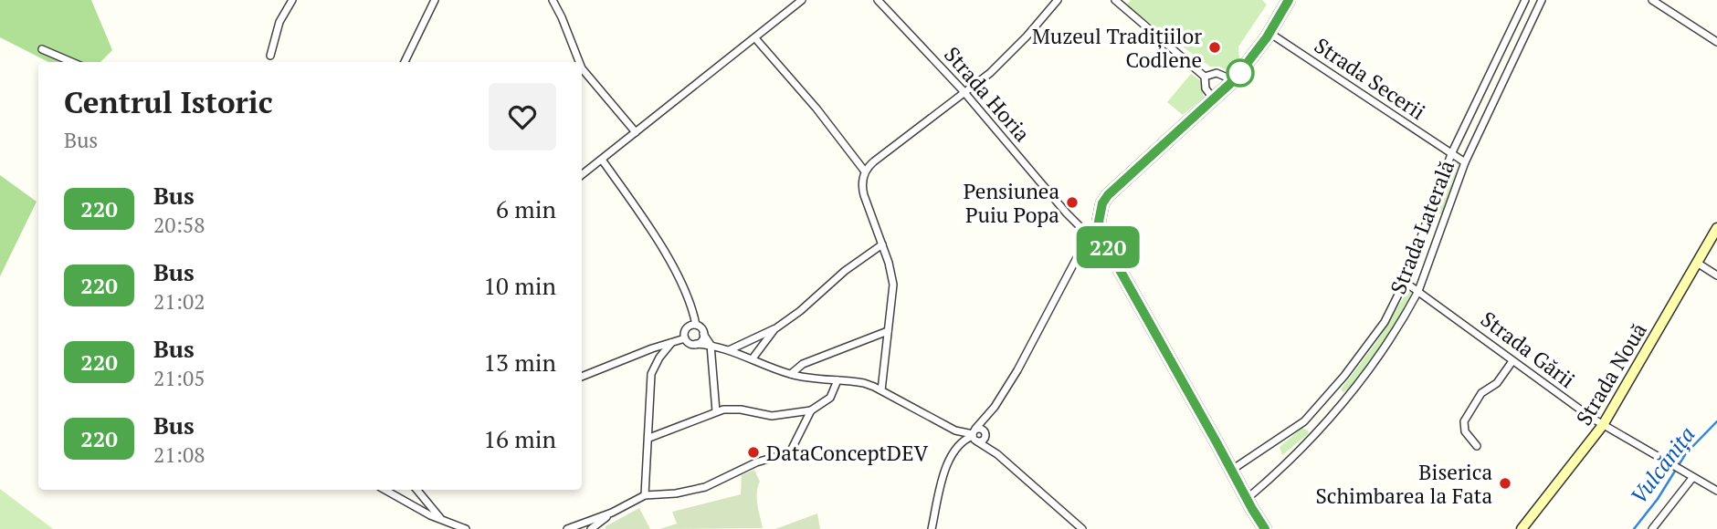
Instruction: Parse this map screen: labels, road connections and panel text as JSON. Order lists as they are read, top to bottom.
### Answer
{
  "streets": {
    "main road": ["Strada Nouă"],
    "street": [
      "Strada Secerii",
      "Strada Horia",
      "Strada Laterală",
      "Strada Gării"
    ]
  },
  "crossings": [
    ["Strada Secerii", "Strada Laterală"],
    ["Strada Laterală", "Strada Gării"],
    ["Strada Gării", "Strada Nouă"]
  ],
  "water": ["Vulcănița"],
  "places": [
    "Muzeul Tradițiilor Codlene",
    "Pensiunea Puiu Popa",
    "DataConceptDEV",
    "Biserica Schimbarea la Fata"
  ],
  "lines": ["bus line 220"],
  "page": {
    "on_map": "220",
    "heading": ["Centrul Istoric", "Bus"],
    "list": [
      {
        "mark": "220",
        "name": "Bus",
        "note": "20:58",
        "value": "6 min"
      },
      {
        "mark": "220",
        "name": "Bus",
        "note": "21:02",
        "value": "10 min"
      },
      {
        "mark": "220",
        "name": "Bus",
        "note": "21:05",
        "value": "13 min"
      },
      {
        "mark": "220",
        "name": "Bus",
        "note": "21:08",
        "value": "16 min"
      }
    ]
  }
}
